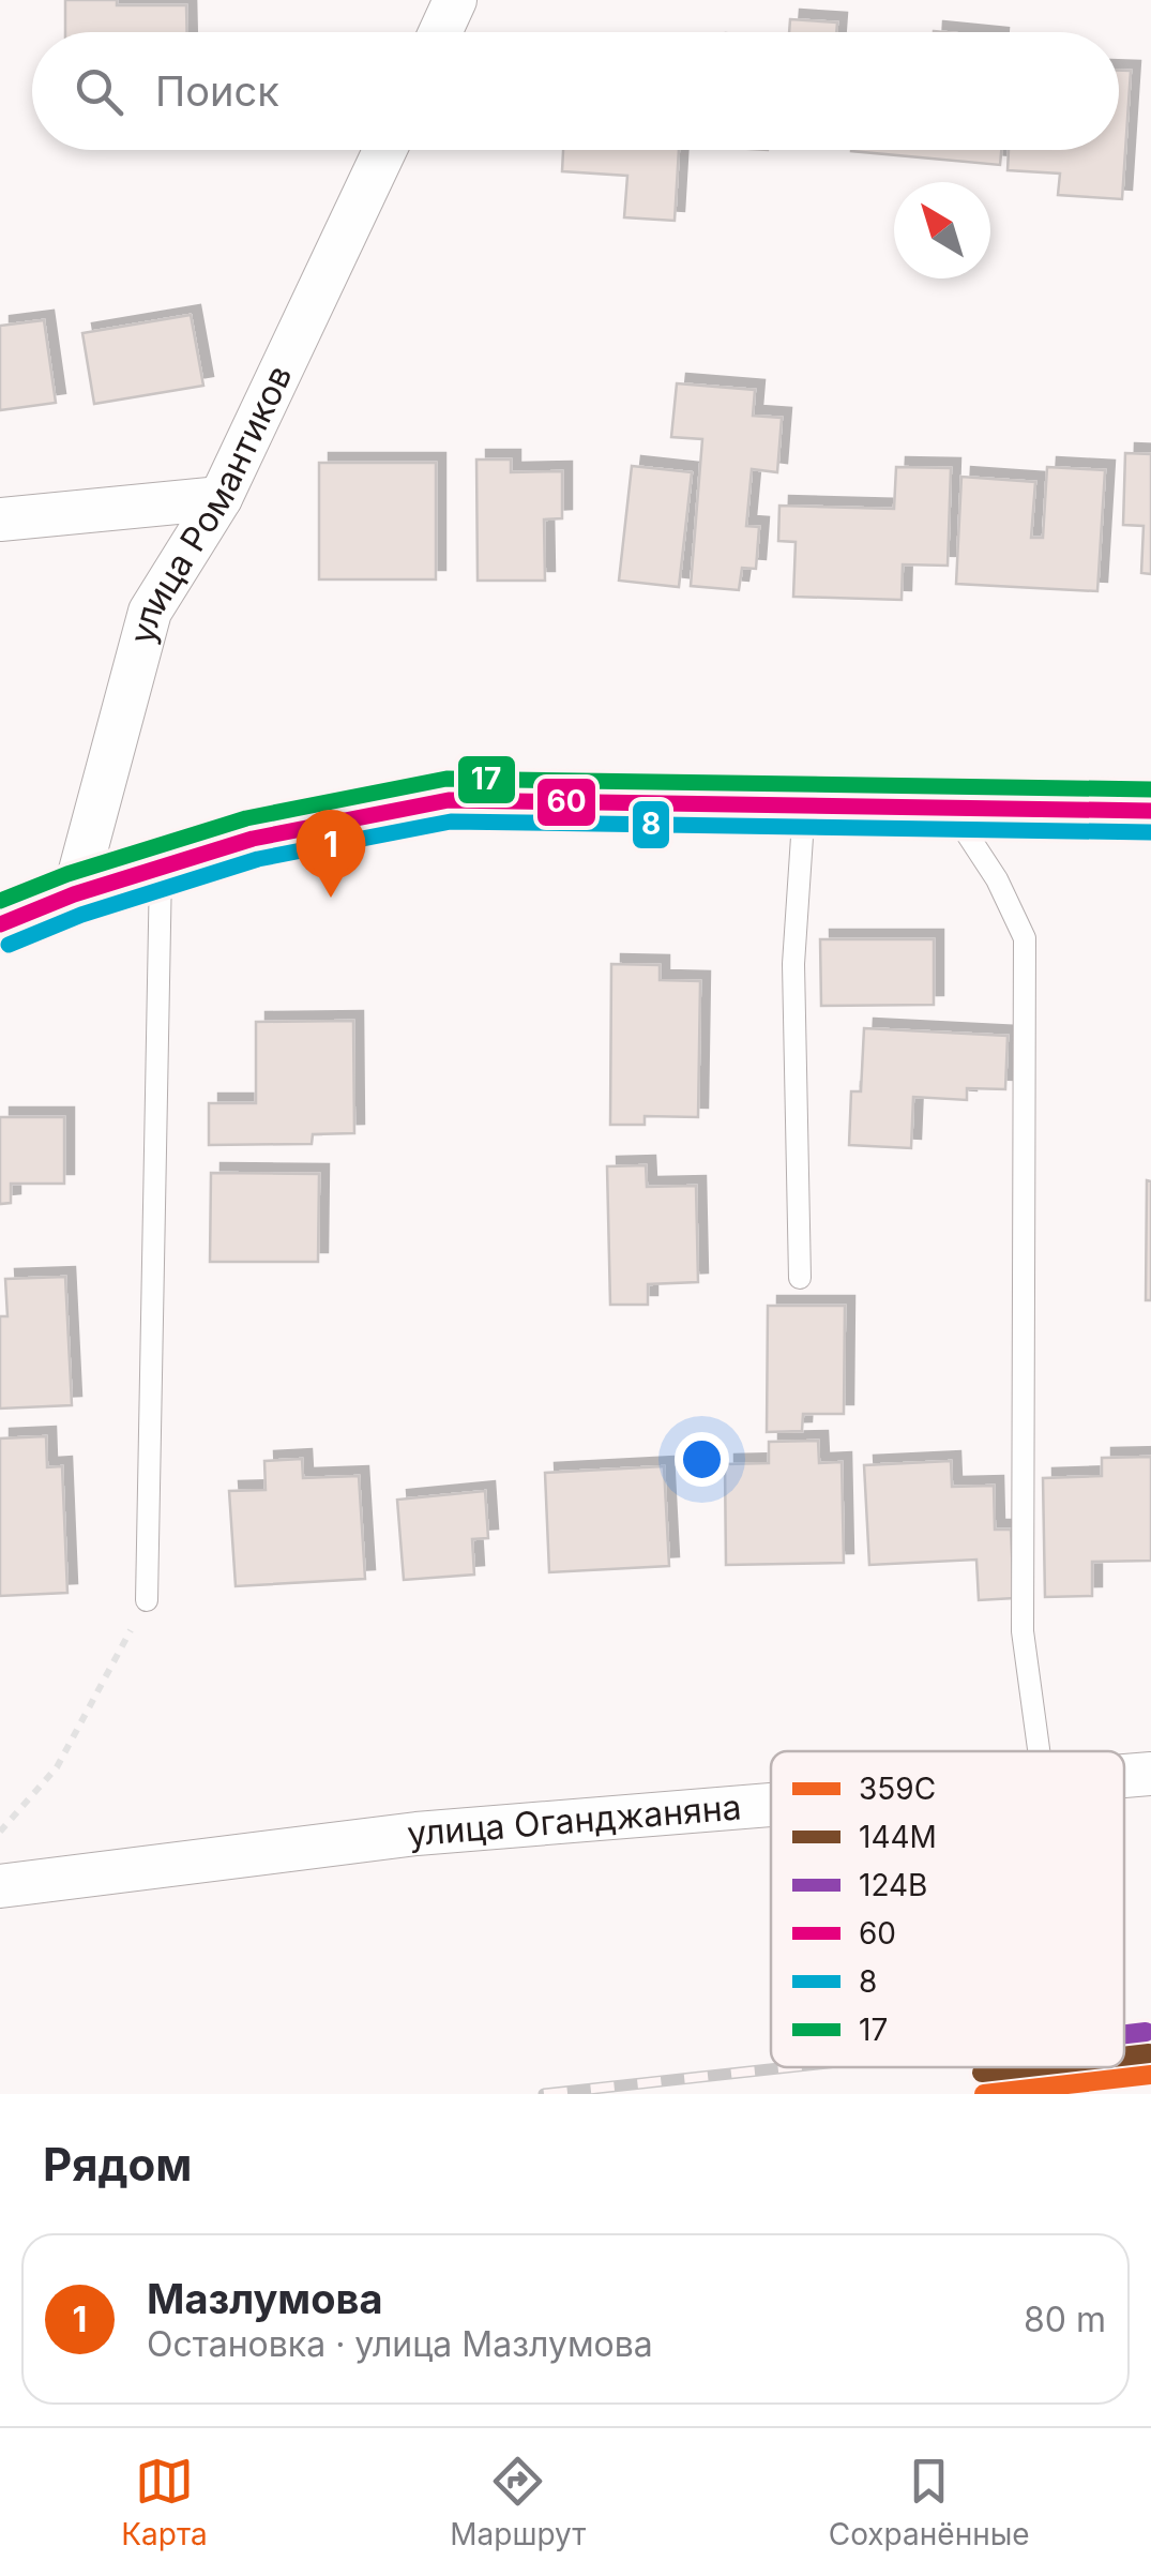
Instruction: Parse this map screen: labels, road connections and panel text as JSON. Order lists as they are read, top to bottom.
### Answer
{
  "streets": {
    "street": ["улица Романтиков", "улица Оганджаняна"]
  },
  "lines": [
    "transit line 17",
    "transit line 60",
    "transit line 8",
    "transit line 124В",
    "transit line 144М",
    "transit line 359С"
  ],
  "legend": [
    "359С",
    "144М",
    "124В",
    "60",
    "8",
    "17"
  ],
  "north": "top left",
  "page": {
    "search": "Поиск",
    "pins": "1",
    "heading": "Рядом",
    "list": [
      {
        "mark": "1",
        "name": "Мазлумова",
        "note": "Остановка · улица Мазлумова",
        "value": "80 m"
      }
    ],
    "nav": ["Карта", "Маршрут", "Сохранённые"]
  }
}
